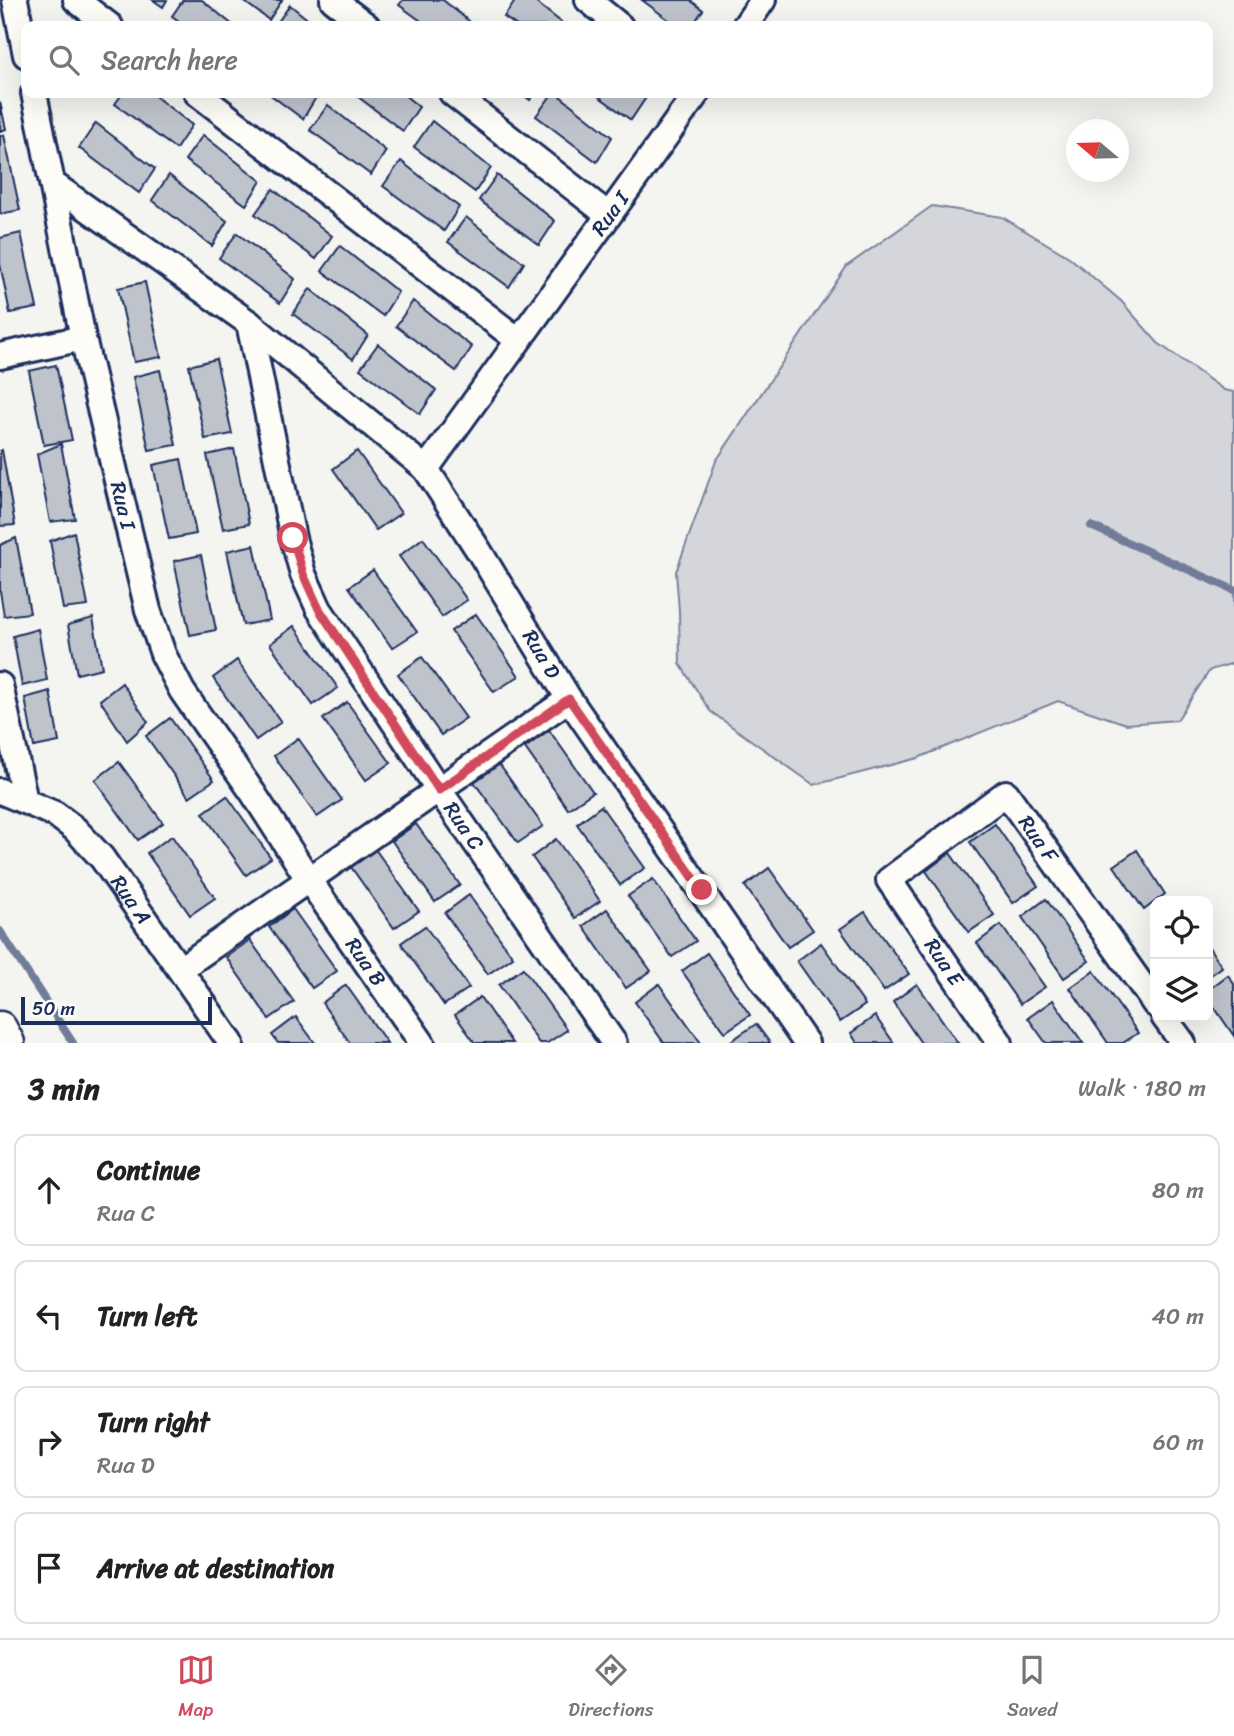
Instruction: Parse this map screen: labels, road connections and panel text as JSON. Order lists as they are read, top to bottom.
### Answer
{
  "streets": {
    "street": [
      "Rua I",
      "Rua D",
      "Rua C",
      "Rua F",
      "Rua A",
      "Rua B",
      "Rua E"
    ]
  },
  "crossings": [
    ["Rua I", "Rua D"],
    ["Rua I", "Rua B"],
    ["Rua D", "Rua C"],
    ["Rua F", "Rua E"]
  ],
  "scale_bar": "50 m",
  "north": "left",
  "page": {
    "search": "Search here",
    "scale": "50 m",
    "heading": ["3 min", "Walk · 180 m"],
    "list": [
      ["Continue", "Rua C", "80 m"],
      ["Turn left", "40 m"],
      ["Turn right", "Rua D", "60 m"],
      "Arrive at destination"
    ],
    "nav": ["Map", "Directions", "Saved"]
  }
}
